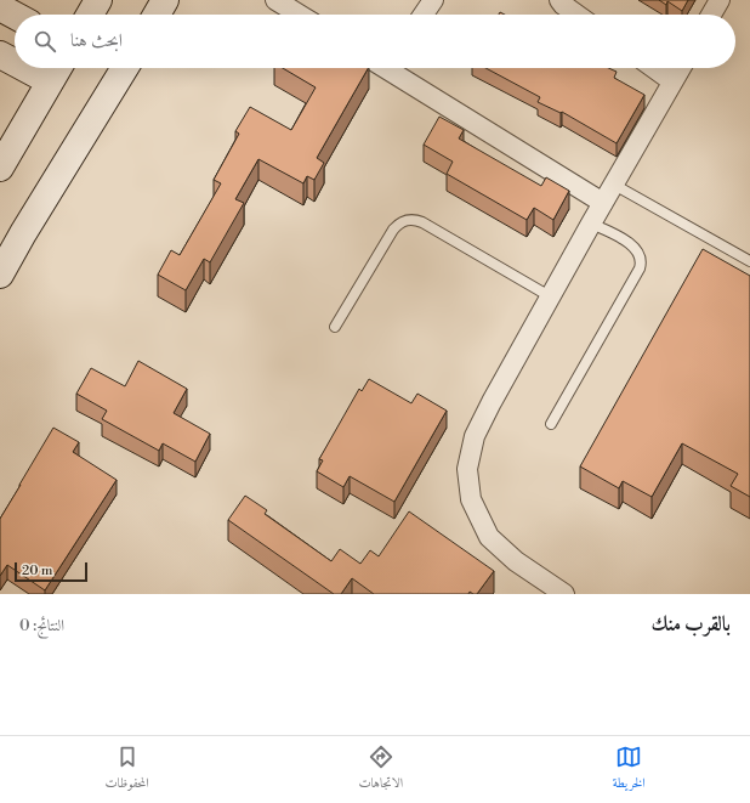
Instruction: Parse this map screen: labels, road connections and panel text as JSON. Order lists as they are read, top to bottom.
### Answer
{
  "scale_bar": "20 m",
  "page": {
    "search": "ابحث هنا",
    "scale": "20 m",
    "heading": ["بالقرب منك", "النتائج: 0"],
    "nav": ["الخريطة", "الاتجاهات", "المحفوظات"]
  }
}
